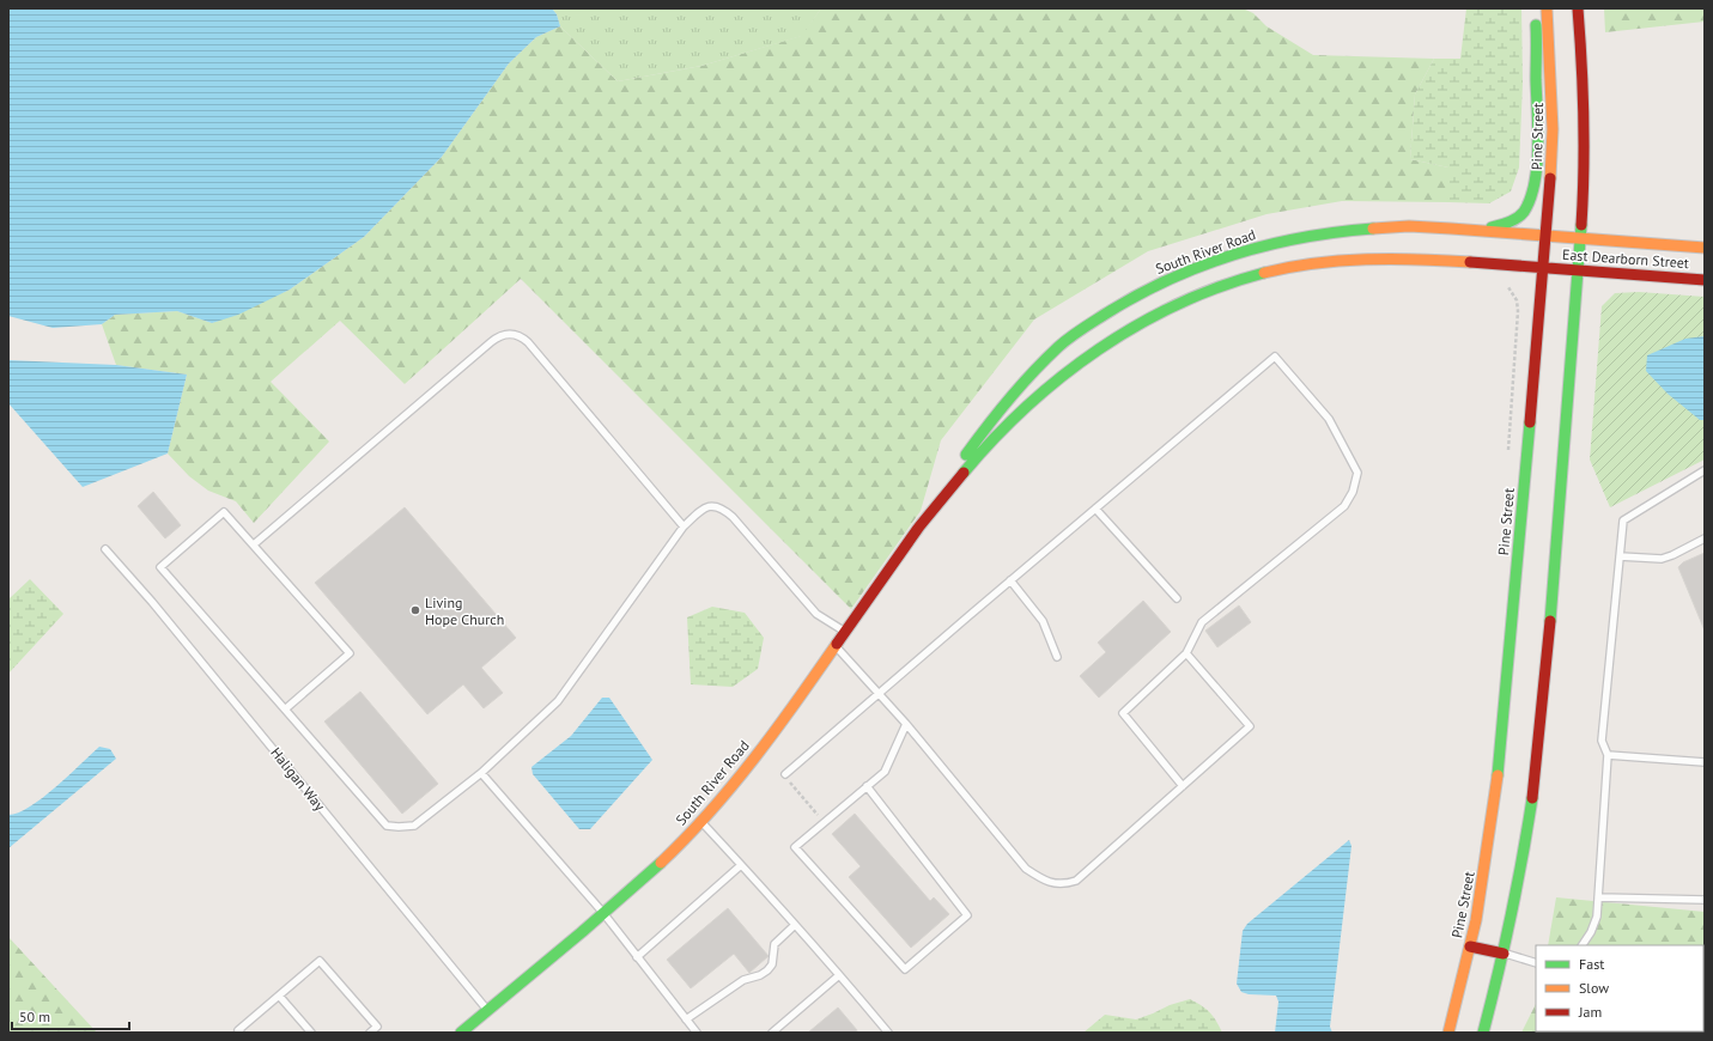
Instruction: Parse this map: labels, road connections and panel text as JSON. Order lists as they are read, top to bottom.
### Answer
{
  "streets": {
    "main road": ["Pine Street", "South River Road", "East Dearborn Street"],
    "lane": ["Haligan Way"]
  },
  "crossings": [
    ["Pine Street", "South River Road"],
    ["Pine Street", "East Dearborn Street"],
    ["South River Road", "East Dearborn Street"],
    ["South River Road", "Haligan Way"]
  ],
  "places": ["Living Hope Church"],
  "legend": ["Fast", "Slow", "Jam"],
  "scale_bar": "50 m"
}
